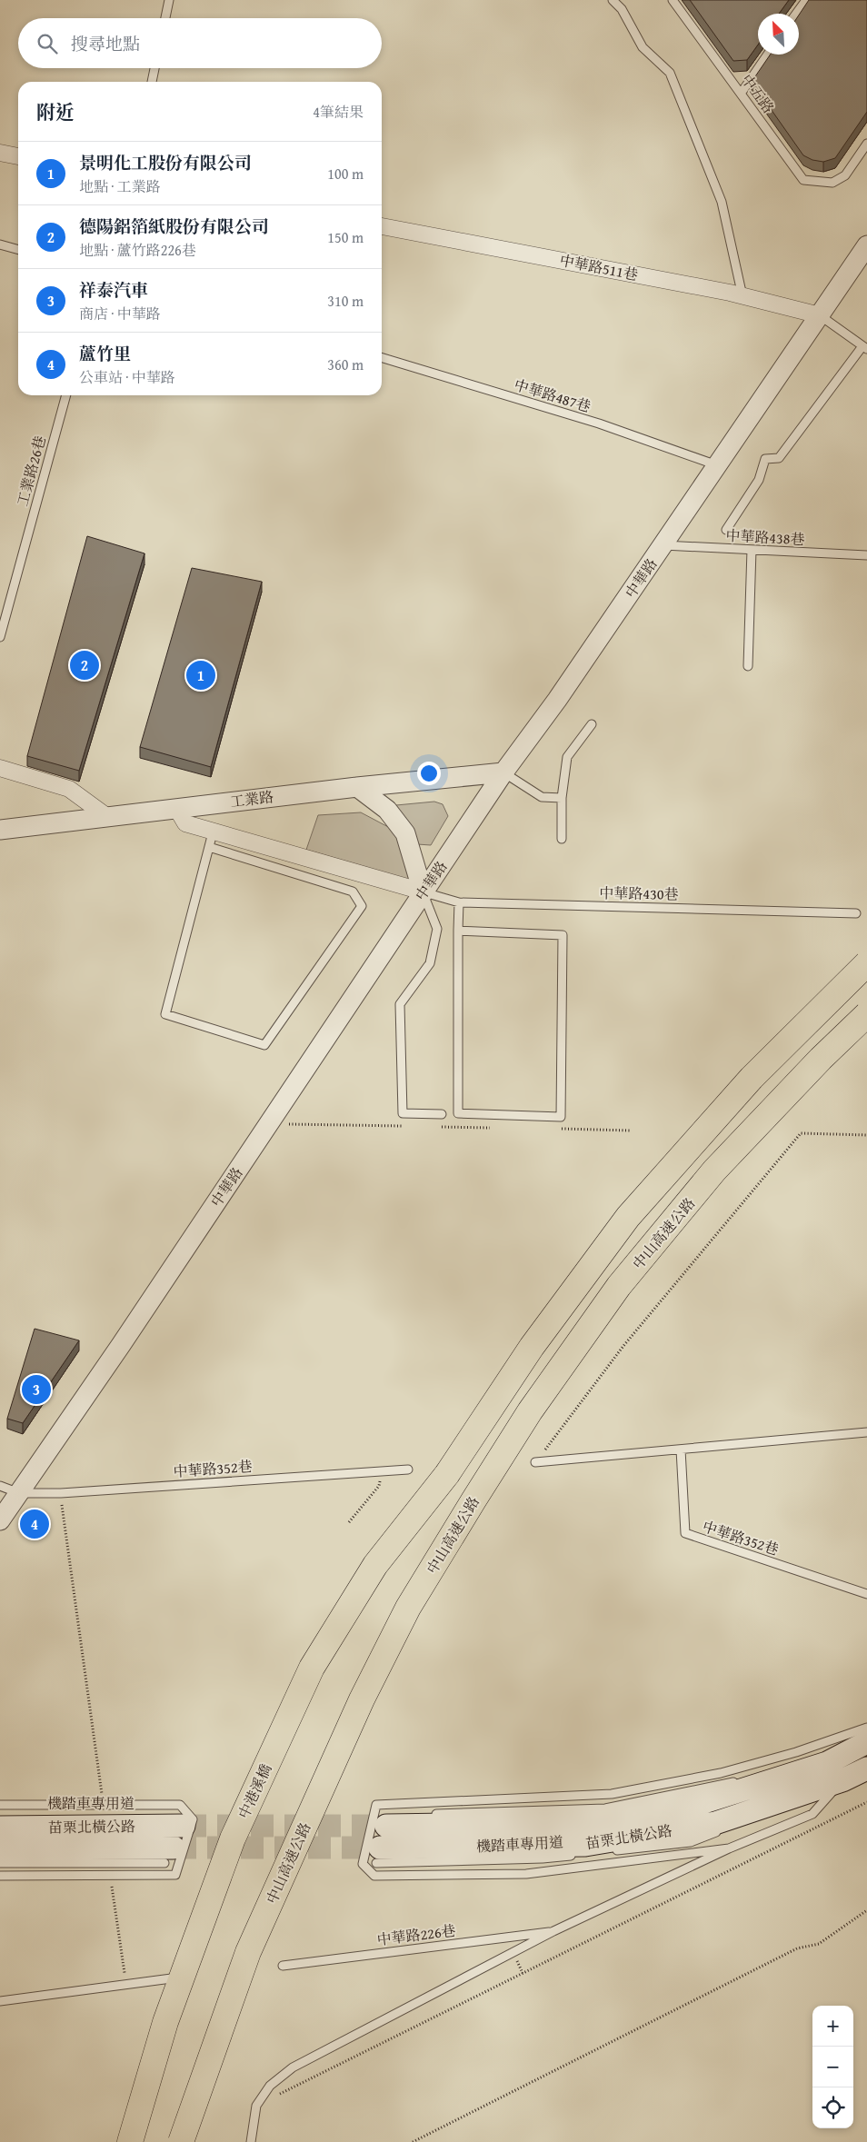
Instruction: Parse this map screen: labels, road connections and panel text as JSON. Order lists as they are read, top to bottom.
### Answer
{
  "streets": {
    "highway": ["中山高速公路", "中港溪橋"],
    "main road": ["苗栗北橫公路"],
    "street": ["中華路511巷", "中華路", "工業路"],
    "lane": [
      "中五路",
      "中華路487巷",
      "工業路26巷",
      "中華路438巷",
      "中華路430巷",
      "中華路352巷",
      "機踏車專用道",
      "中華路226巷"
    ]
  },
  "crossings": [
    ["中華路511巷", "中華路"],
    ["中華路487巷", "中華路"],
    ["中華路438巷", "中華路"],
    ["中華路", "工業路"],
    ["中華路", "中華路430巷"],
    ["中華路", "中華路352巷"],
    ["機踏車專用道", "苗栗北橫公路"]
  ],
  "north": "top left",
  "page": {
    "search": "搜尋地點",
    "heading": ["附近", "4筆結果"],
    "list": [
      {
        "mark": "1",
        "name": "景明化工股份有限公司",
        "note": "地點 · 工業路",
        "value": "100 m"
      },
      {
        "mark": "2",
        "name": "德陽鋁箔紙股份有限公司",
        "note": "地點 · 蘆竹路226巷",
        "value": "150 m"
      },
      {
        "mark": "3",
        "name": "祥泰汽車",
        "note": "商店 · 中華路",
        "value": "310 m"
      },
      {
        "mark": "4",
        "name": "蘆竹里",
        "note": "公車站 · 中華路",
        "value": "360 m"
      }
    ],
    "pins": [
      "2",
      "1",
      "3",
      "4"
    ],
    "map_buttons": ["+", "−"]
  }
}
